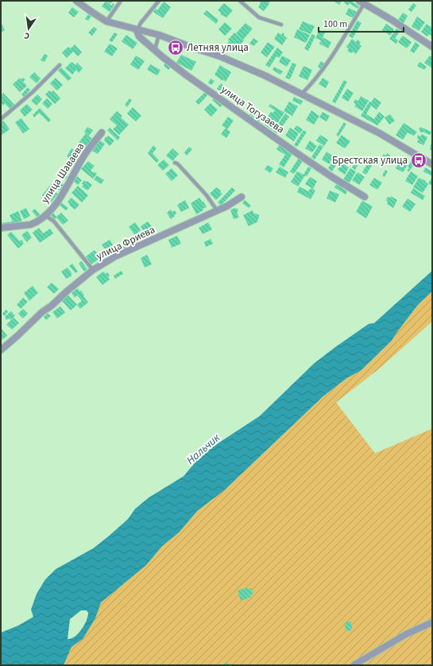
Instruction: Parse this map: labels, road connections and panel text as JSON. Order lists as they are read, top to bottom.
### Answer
{
  "streets": {
    "street": ["улица Тогузаева", "улица Шаваева", "улица Фриева"]
  },
  "water": ["Нальчик"],
  "places": {
    "bus stop": ["Летняя улица", "Брестская улица"]
  },
  "scale_bar": "100 m",
  "north": "bottom"
}
